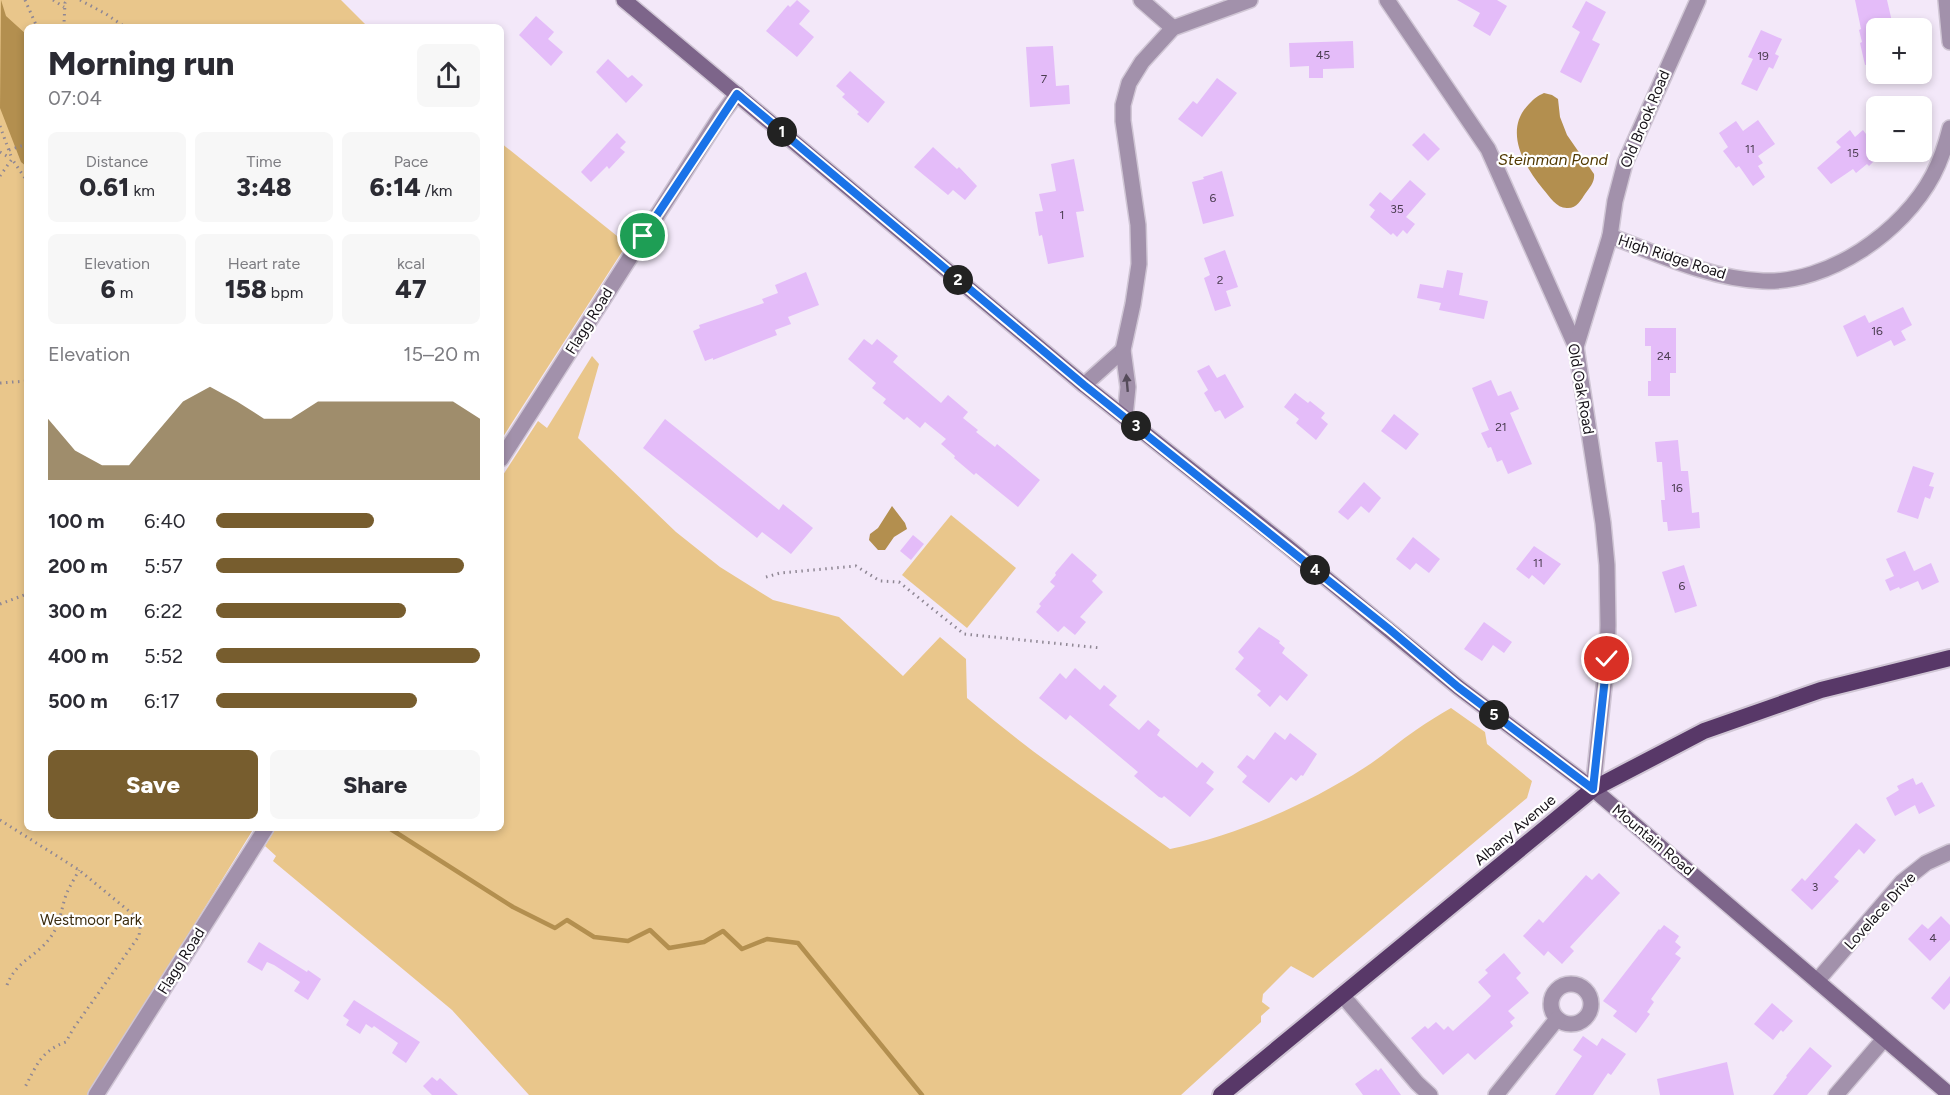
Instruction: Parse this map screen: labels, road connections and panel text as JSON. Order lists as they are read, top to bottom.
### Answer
{
  "streets": {
    "highway": ["Albany Avenue"],
    "main road": ["Mountain Road"],
    "street": [
      "Old Brook Road",
      "High Ridge Road",
      "Flagg Road",
      "Old Oak Road",
      "Lovelace Drive"
    ]
  },
  "crossings": [
    ["Old Brook Road", "High Ridge Road"],
    ["Old Brook Road", "Old Oak Road"],
    ["Flagg Road", "Mountain Road"],
    ["Old Oak Road", "Albany Avenue"],
    ["Old Oak Road", "Mountain Road"],
    ["Albany Avenue", "Mountain Road"],
    ["Mountain Road", "Lovelace Drive"]
  ],
  "water": ["Steinman Pond"],
  "parks": ["Westmoor Park"],
  "house_numbers": [
    "45",
    "19",
    "7",
    "11",
    "15",
    "6",
    "35",
    "1",
    "2",
    "16",
    "24",
    "21",
    "16",
    "11",
    "6",
    "3",
    "4"
  ],
  "page": {
    "map_buttons": ["+", "−"],
    "heading": ["Morning run", "07:04"],
    "pins": [
      "1",
      "2",
      "3",
      "4",
      "5"
    ],
    "stats": [
      ["Distance", "0.61 km"],
      ["Time", "3:48"],
      ["Pace", "6:14 /km"],
      ["Elevation", "6 m"],
      ["Heart rate", "158 bpm"],
      ["kcal", "47"]
    ],
    "chart": ["Elevation", "15–20 m"],
    "list": [
      {
        "name": "100 m",
        "note": "6:40"
      },
      {
        "name": "200 m",
        "note": "5:57"
      },
      {
        "name": "300 m",
        "note": "6:22"
      },
      {
        "name": "400 m",
        "note": "5:52"
      },
      {
        "name": "500 m",
        "note": "6:17"
      }
    ],
    "buttons": ["Save", "Share"]
  }
}
